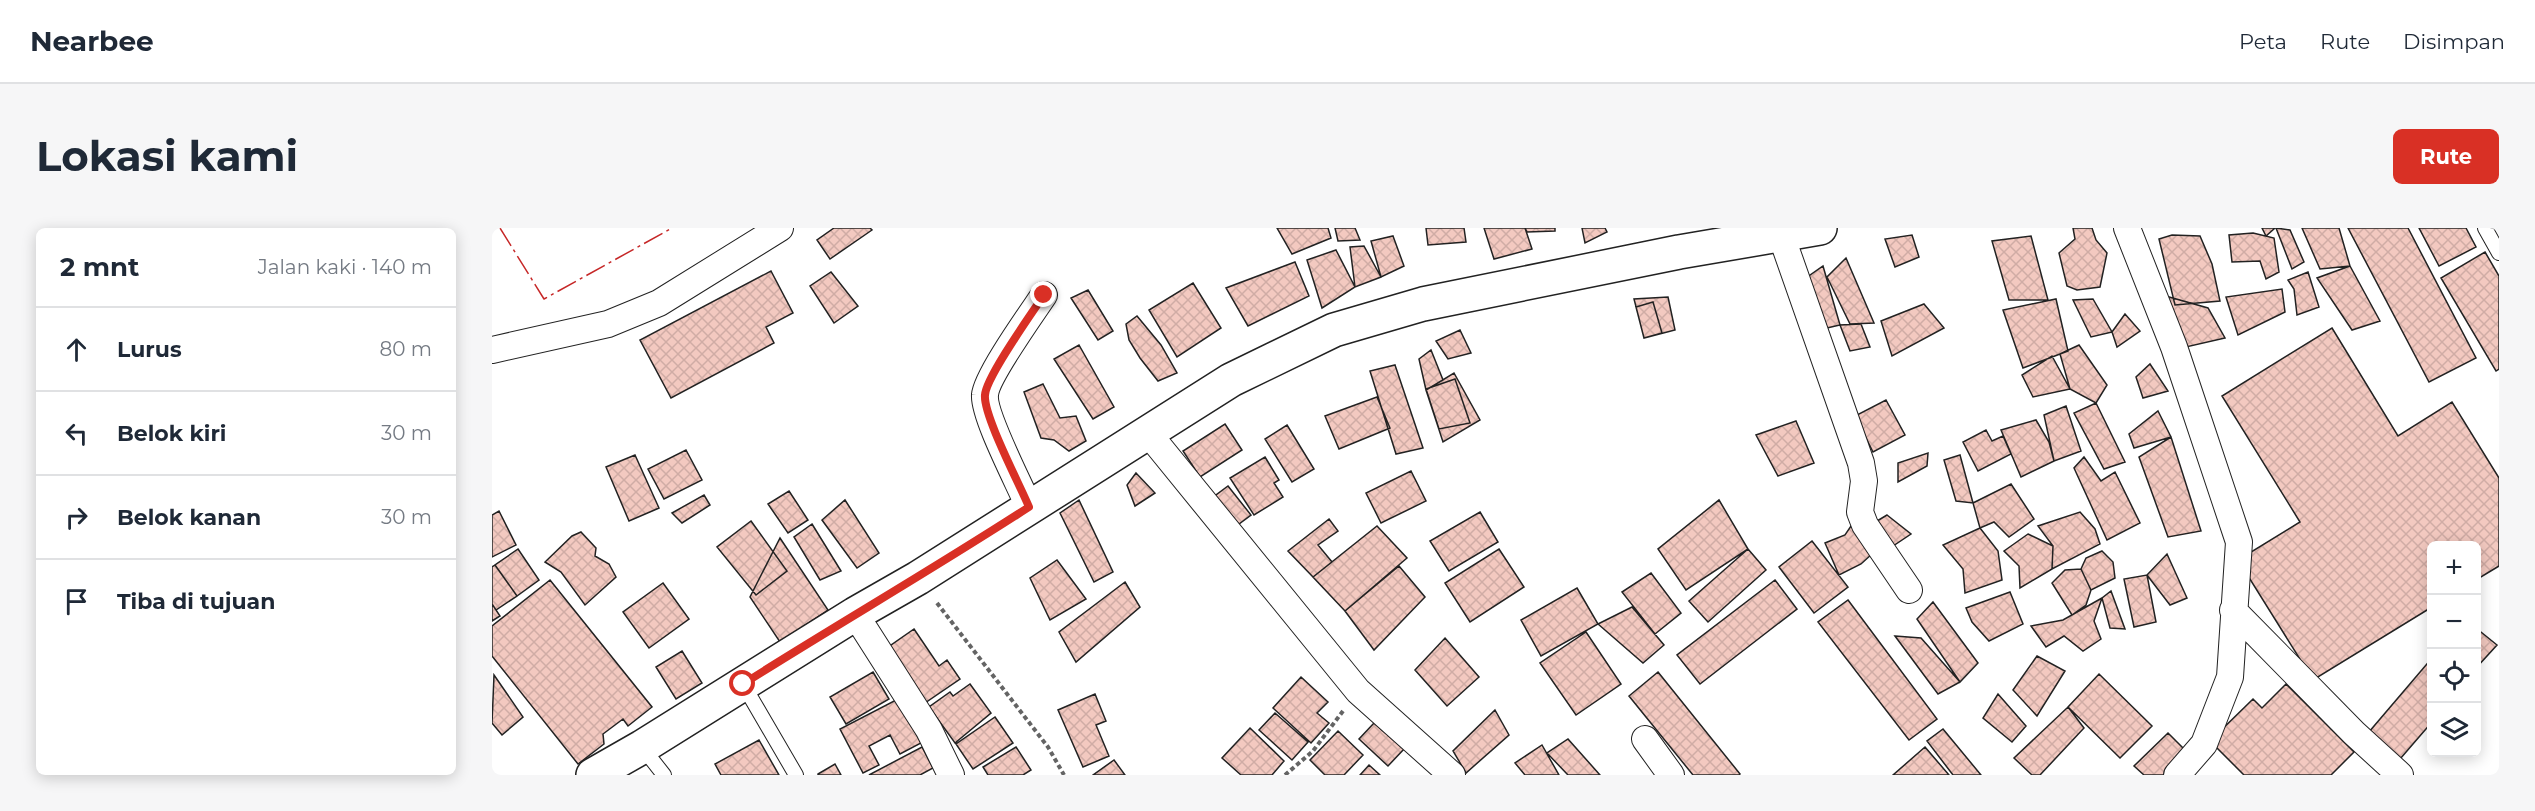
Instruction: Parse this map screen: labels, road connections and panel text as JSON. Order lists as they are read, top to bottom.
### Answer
{
  "page": {
    "header": "Nearbee",
    "nav": ["Peta", "Rute", "Disimpan"],
    "buttons": "Rute",
    "title": "Lokasi kami",
    "heading": ["2 mnt", "Jalan kaki · 140 m"],
    "list": [
      ["Lurus", "80 m"],
      ["Belok kiri", "30 m"],
      ["Belok kanan", "30 m"],
      "Tiba di tujuan"
    ],
    "map_buttons": ["+", "−"]
  }
}
